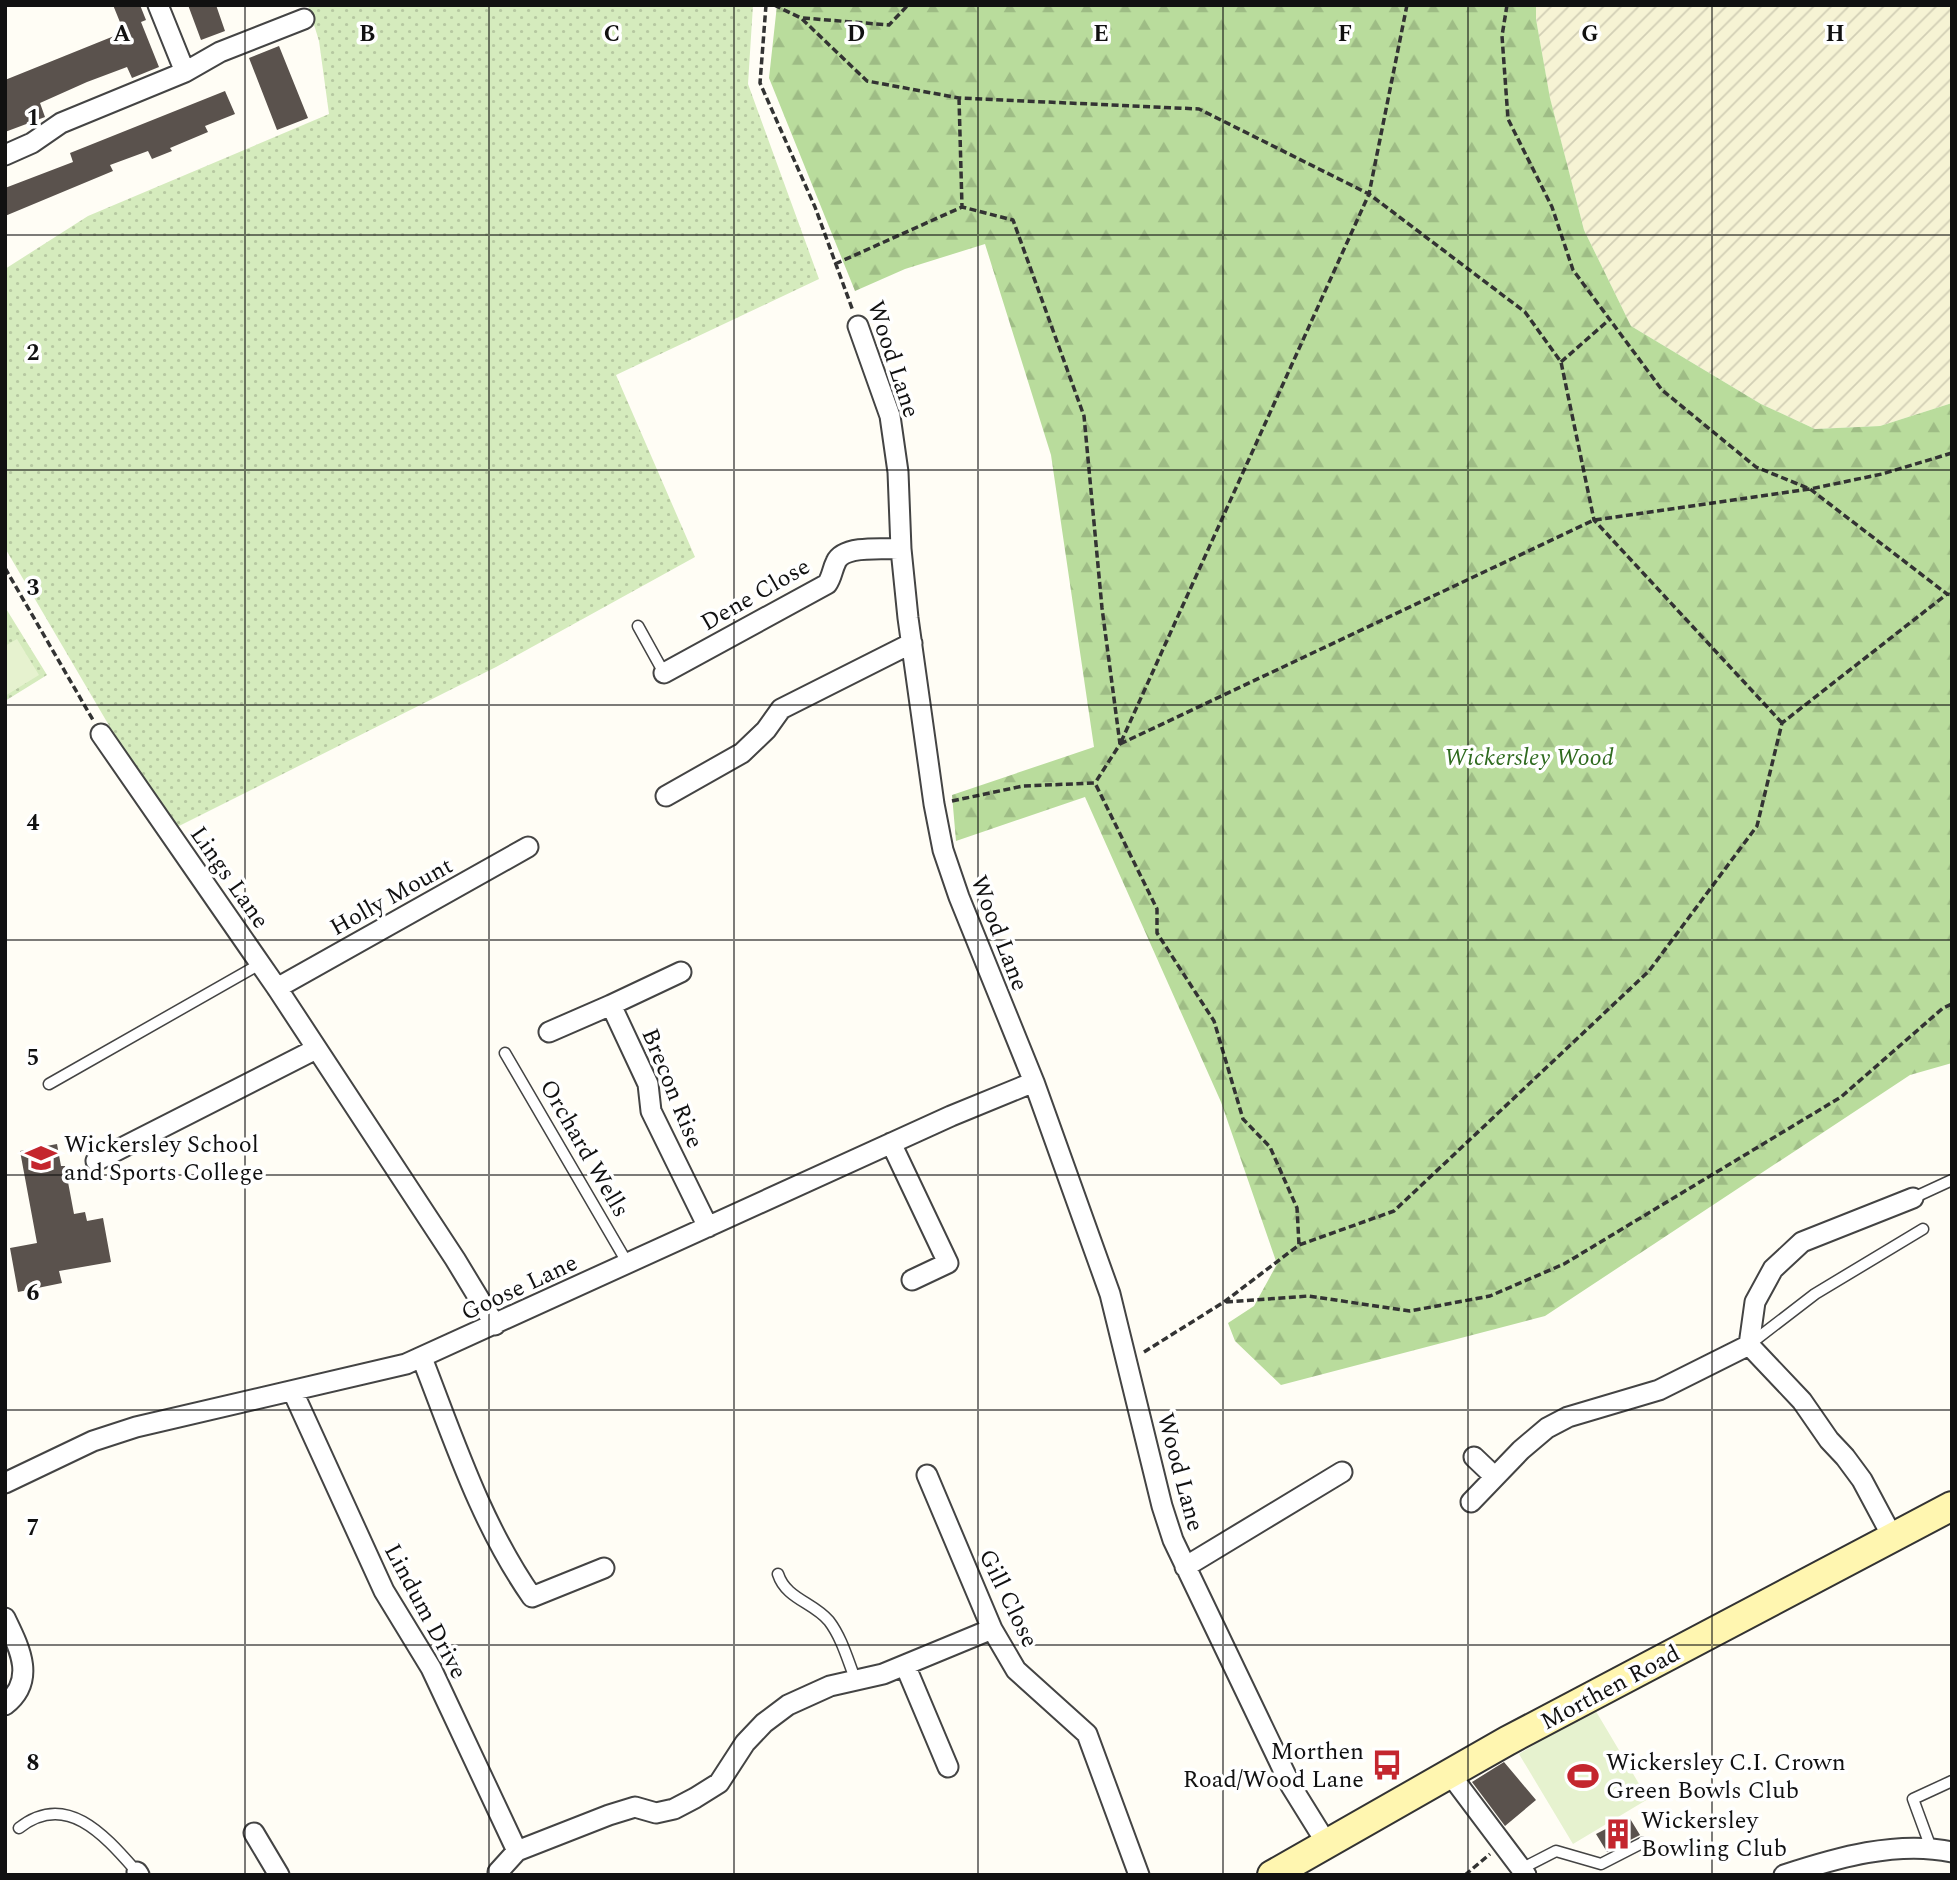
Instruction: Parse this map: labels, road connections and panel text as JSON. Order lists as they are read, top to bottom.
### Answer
{
  "streets": {
    "main road": ["Morthen Road"],
    "street": [
      "Wood Lane",
      "Dene Close",
      "Lings Lane",
      "Holly Mount",
      "Brecon Rise",
      "Goose Lane",
      "Gill Close",
      "Lindum Drive"
    ],
    "lane": ["Orchard Wells"]
  },
  "crossings": [
    ["Wood Lane", "Dene Close"],
    ["Wood Lane", "Goose Lane"],
    ["Wood Lane", "Morthen Road"],
    ["Lings Lane", "Holly Mount"],
    ["Lings Lane", "Goose Lane"],
    ["Brecon Rise", "Goose Lane"],
    ["Orchard Wells", "Goose Lane"],
    ["Goose Lane", "Lindum Drive"]
  ],
  "parks": ["Wickersley Wood"],
  "places": {
    "school or university": ["Wickersley School and Sports College"],
    "bus stop": ["Morthen Road/Wood Lane"],
    "sports": ["Wickersley C.I. Crown Green Bowls Club"],
    "building": ["Wickersley Bowling Club"]
  },
  "grid": {
    "columns": [
      "A",
      "B",
      "C",
      "D",
      "E",
      "F",
      "G",
      "H"
    ],
    "rows": [
      "1",
      "2",
      "3",
      "4",
      "5",
      "6",
      "7",
      "8"
    ]
  }
}
